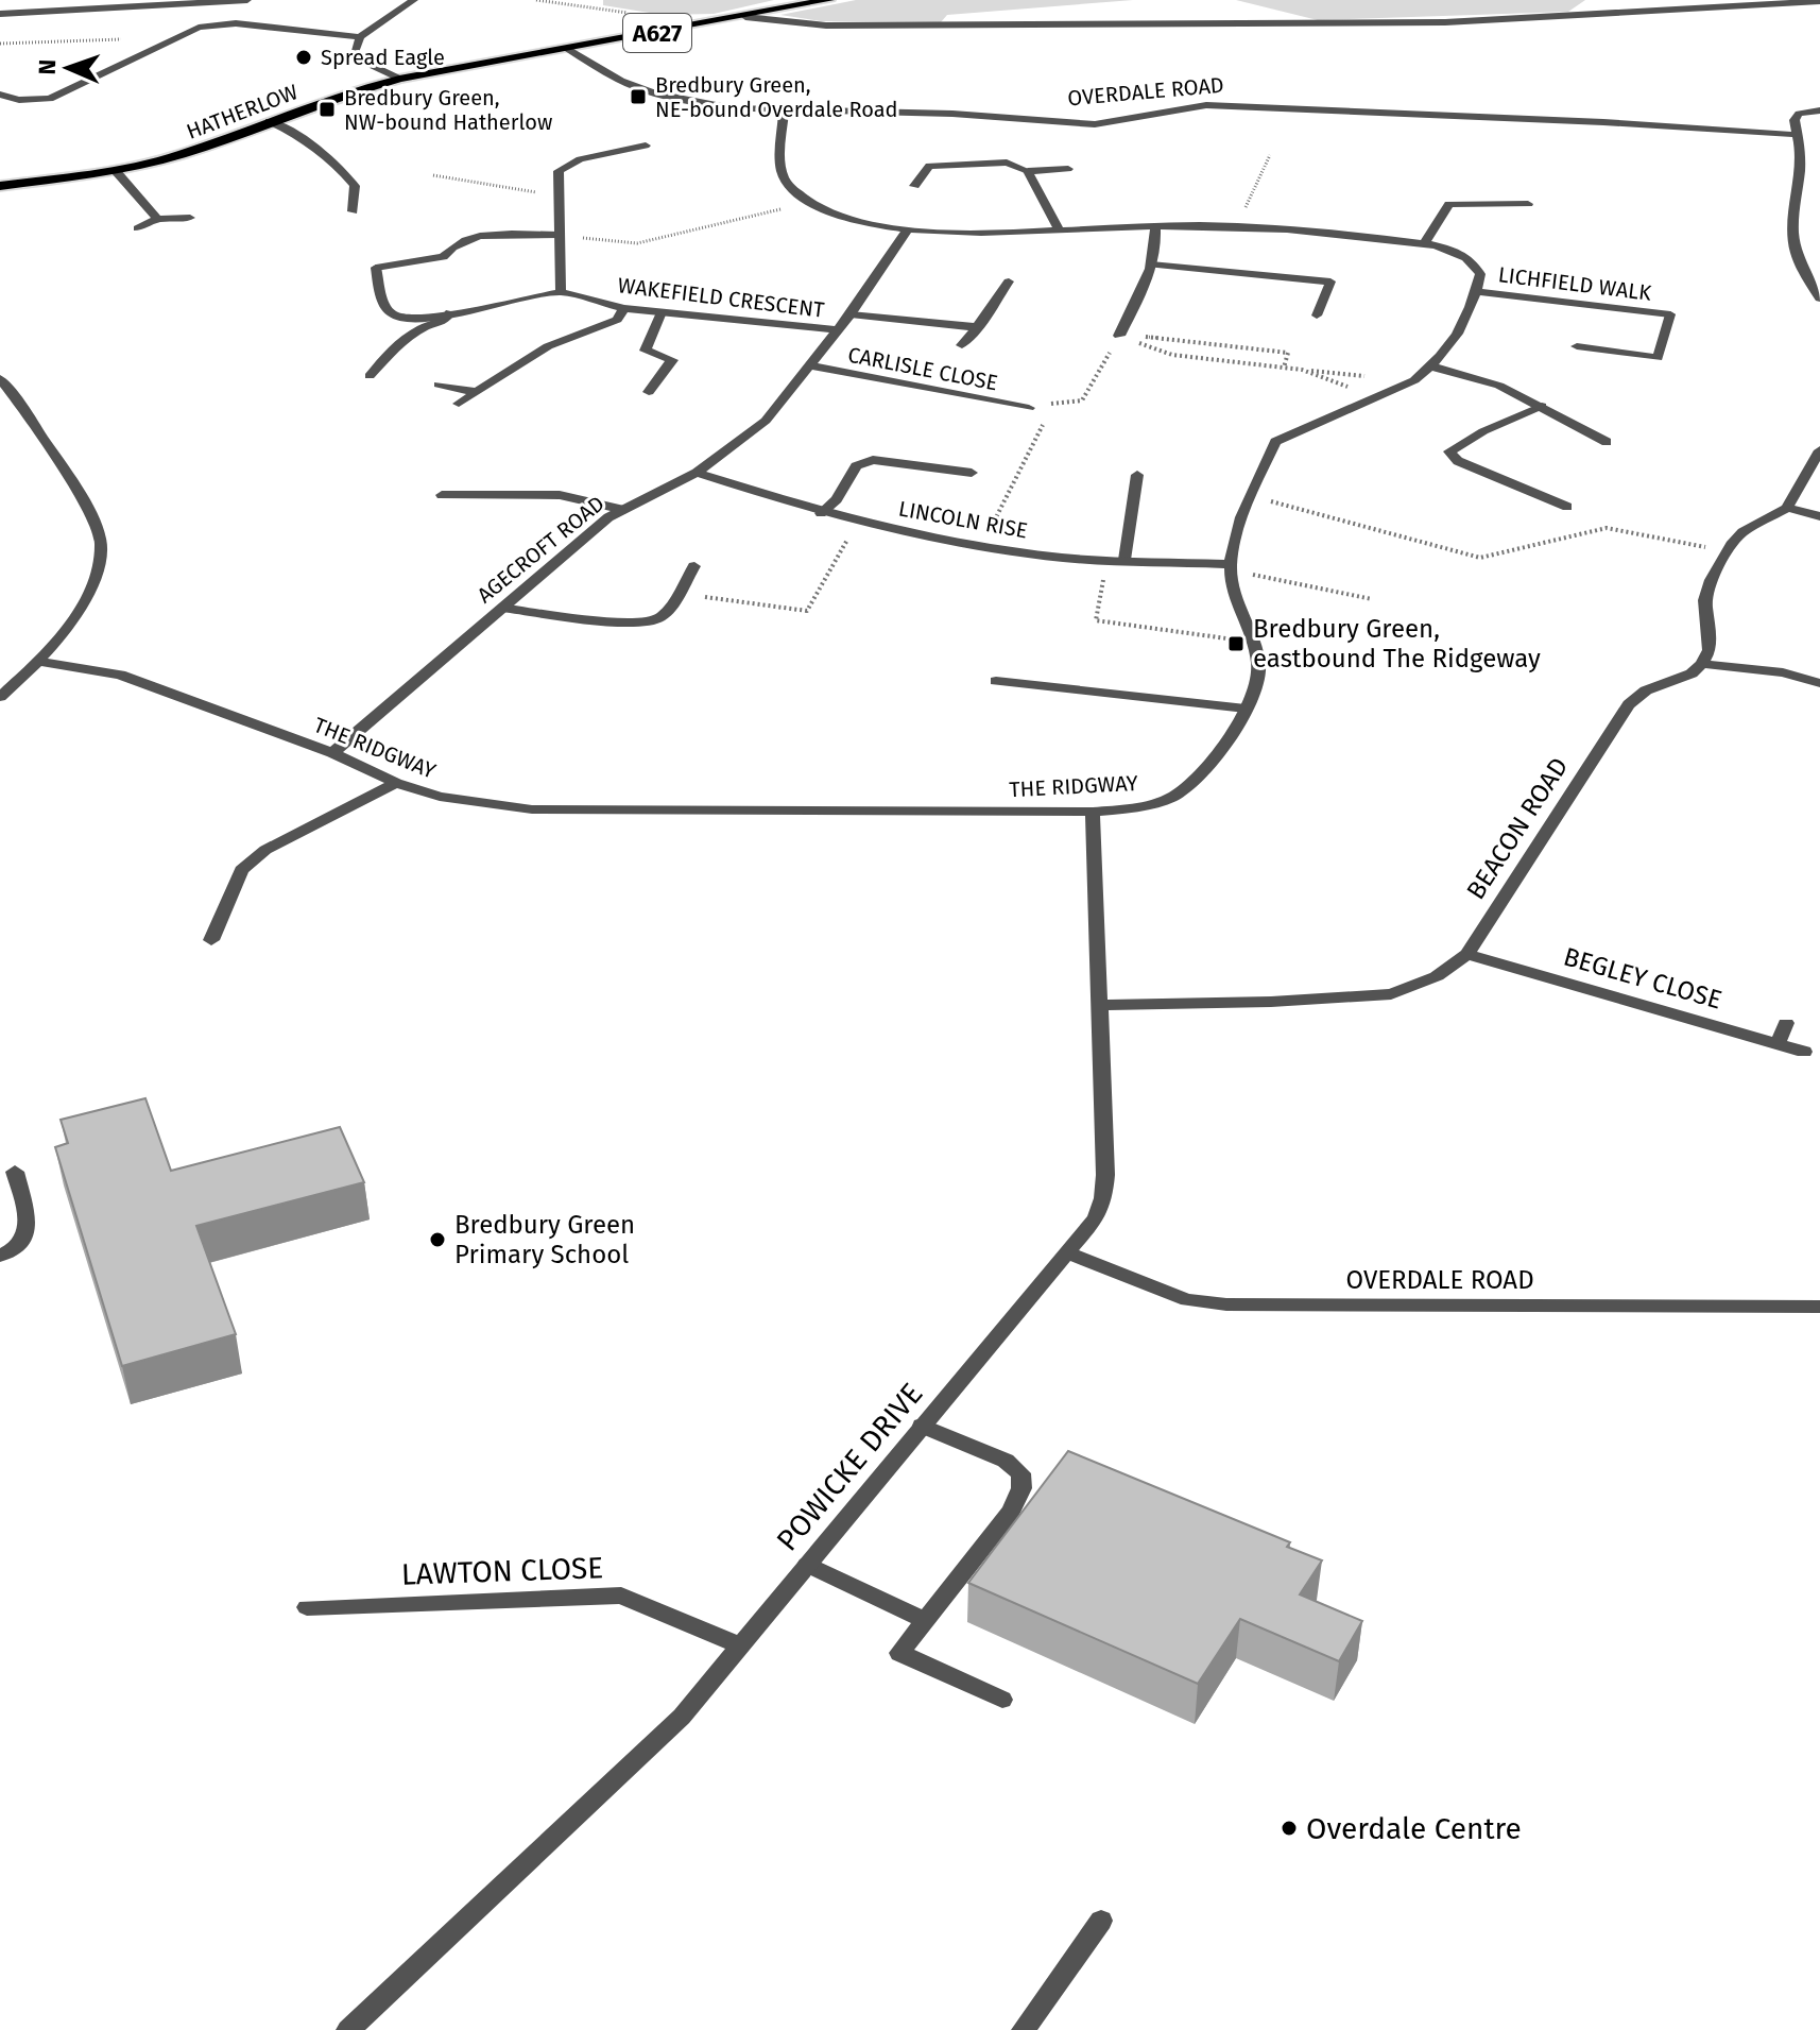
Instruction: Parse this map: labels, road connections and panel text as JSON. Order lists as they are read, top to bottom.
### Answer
{
  "streets": {
    "main road": ["A627", "HATHERLOW"],
    "street": [
      "OVERDALE ROAD",
      "LICHFIELD WALK",
      "WAKEFIELD CRESCENT",
      "CARLISLE CLOSE",
      "LINCOLN RISE",
      "AGECROFT ROAD",
      "THE RIDGWAY",
      "BEACON ROAD",
      "BEGLEY CLOSE",
      "POWICKE DRIVE",
      "LAWTON CLOSE"
    ]
  },
  "crossings": [
    ["A627", "HATHERLOW"],
    ["OVERDALE ROAD", "HATHERLOW"],
    ["OVERDALE ROAD", "POWICKE DRIVE"],
    ["LICHFIELD WALK", "THE RIDGWAY"],
    ["WAKEFIELD CRESCENT", "AGECROFT ROAD"],
    ["CARLISLE CLOSE", "AGECROFT ROAD"],
    ["LINCOLN RISE", "AGECROFT ROAD"],
    ["LINCOLN RISE", "THE RIDGWAY"],
    ["AGECROFT ROAD", "THE RIDGWAY"],
    ["THE RIDGWAY", "POWICKE DRIVE"],
    ["BEACON ROAD", "BEGLEY CLOSE"],
    ["BEACON ROAD", "POWICKE DRIVE"],
    ["POWICKE DRIVE", "LAWTON CLOSE"]
  ],
  "places": {
    "other": ["Spread Eagle", "Bredbury Green Primary School", "Overdale Centre"],
    "transit": ["Bredbury Green, NE-bound Overdale Road", "Bredbury Green, NW-bound Hatherlow", "Bredbury Green, eastbound The Ridgeway"]
  },
  "north": "left"
}
